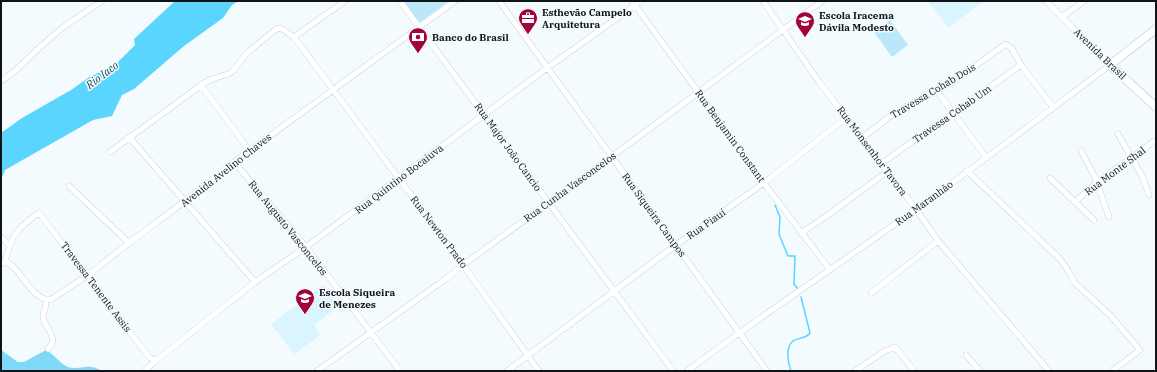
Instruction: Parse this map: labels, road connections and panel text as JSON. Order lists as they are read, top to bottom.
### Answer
{
  "streets": {
    "street": [
      "Avenida Brasil",
      "Travessa Cohab Dois",
      "Travessa Cohab Um",
      "Rua Benjamin Constant",
      "Rua Major João Cancio",
      "Rua Monsenhor Tavora",
      "Avenida Avelino Chaves",
      "Rua Monte Shal",
      "Rua Quintino Bocaiuva",
      "Rua Cunha Vasconcelos",
      "Rua Maranhão",
      "Rua Siqueira Campos",
      "Rua Piauí",
      "Rua Augusto Vasconcelos",
      "Rua Newton Prado",
      "Travessa Tenente Assis"
    ]
  },
  "crossings": [
    ["Avenida Brasil", "Rua Maranhão"],
    ["Travessa Cohab Dois", "Travessa Cohab Um"],
    ["Travessa Cohab Dois", "Rua Monsenhor Tavora"],
    ["Travessa Cohab Um", "Rua Monsenhor Tavora"],
    ["Rua Benjamin Constant", "Rua Quintino Bocaiuva"],
    ["Rua Benjamin Constant", "Rua Cunha Vasconcelos"],
    ["Rua Benjamin Constant", "Rua Maranhão"],
    ["Rua Benjamin Constant", "Rua Piauí"],
    ["Rua Major João Cancio", "Avenida Avelino Chaves"],
    ["Rua Major João Cancio", "Rua Quintino Bocaiuva"],
    ["Rua Major João Cancio", "Rua Cunha Vasconcelos"],
    ["Rua Major João Cancio", "Rua Piauí"],
    ["Rua Monsenhor Tavora", "Rua Cunha Vasconcelos"],
    ["Rua Monsenhor Tavora", "Rua Maranhão"],
    ["Rua Monsenhor Tavora", "Rua Piauí"],
    ["Avenida Avelino Chaves", "Rua Augusto Vasconcelos"],
    ["Avenida Avelino Chaves", "Rua Newton Prado"],
    ["Avenida Avelino Chaves", "Travessa Tenente Assis"],
    ["Rua Quintino Bocaiuva", "Rua Siqueira Campos"],
    ["Rua Quintino Bocaiuva", "Rua Augusto Vasconcelos"],
    ["Rua Quintino Bocaiuva", "Rua Newton Prado"],
    ["Rua Quintino Bocaiuva", "Travessa Tenente Assis"],
    ["Rua Cunha Vasconcelos", "Rua Siqueira Campos"],
    ["Rua Cunha Vasconcelos", "Rua Augusto Vasconcelos"],
    ["Rua Cunha Vasconcelos", "Rua Newton Prado"],
    ["Rua Maranhão", "Rua Siqueira Campos"],
    ["Rua Siqueira Campos", "Rua Piauí"],
    ["Rua Piauí", "Rua Newton Prado"]
  ],
  "water": ["Rio Iaco"],
  "places": {
    "office": ["Esthevão Campelo Arquitetura"],
    "school or university": ["Escola Iracema Dávila Modesto", "Escola Siqueira de Menezes"],
    "bank": ["Banco do Brasil"]
  }
}
